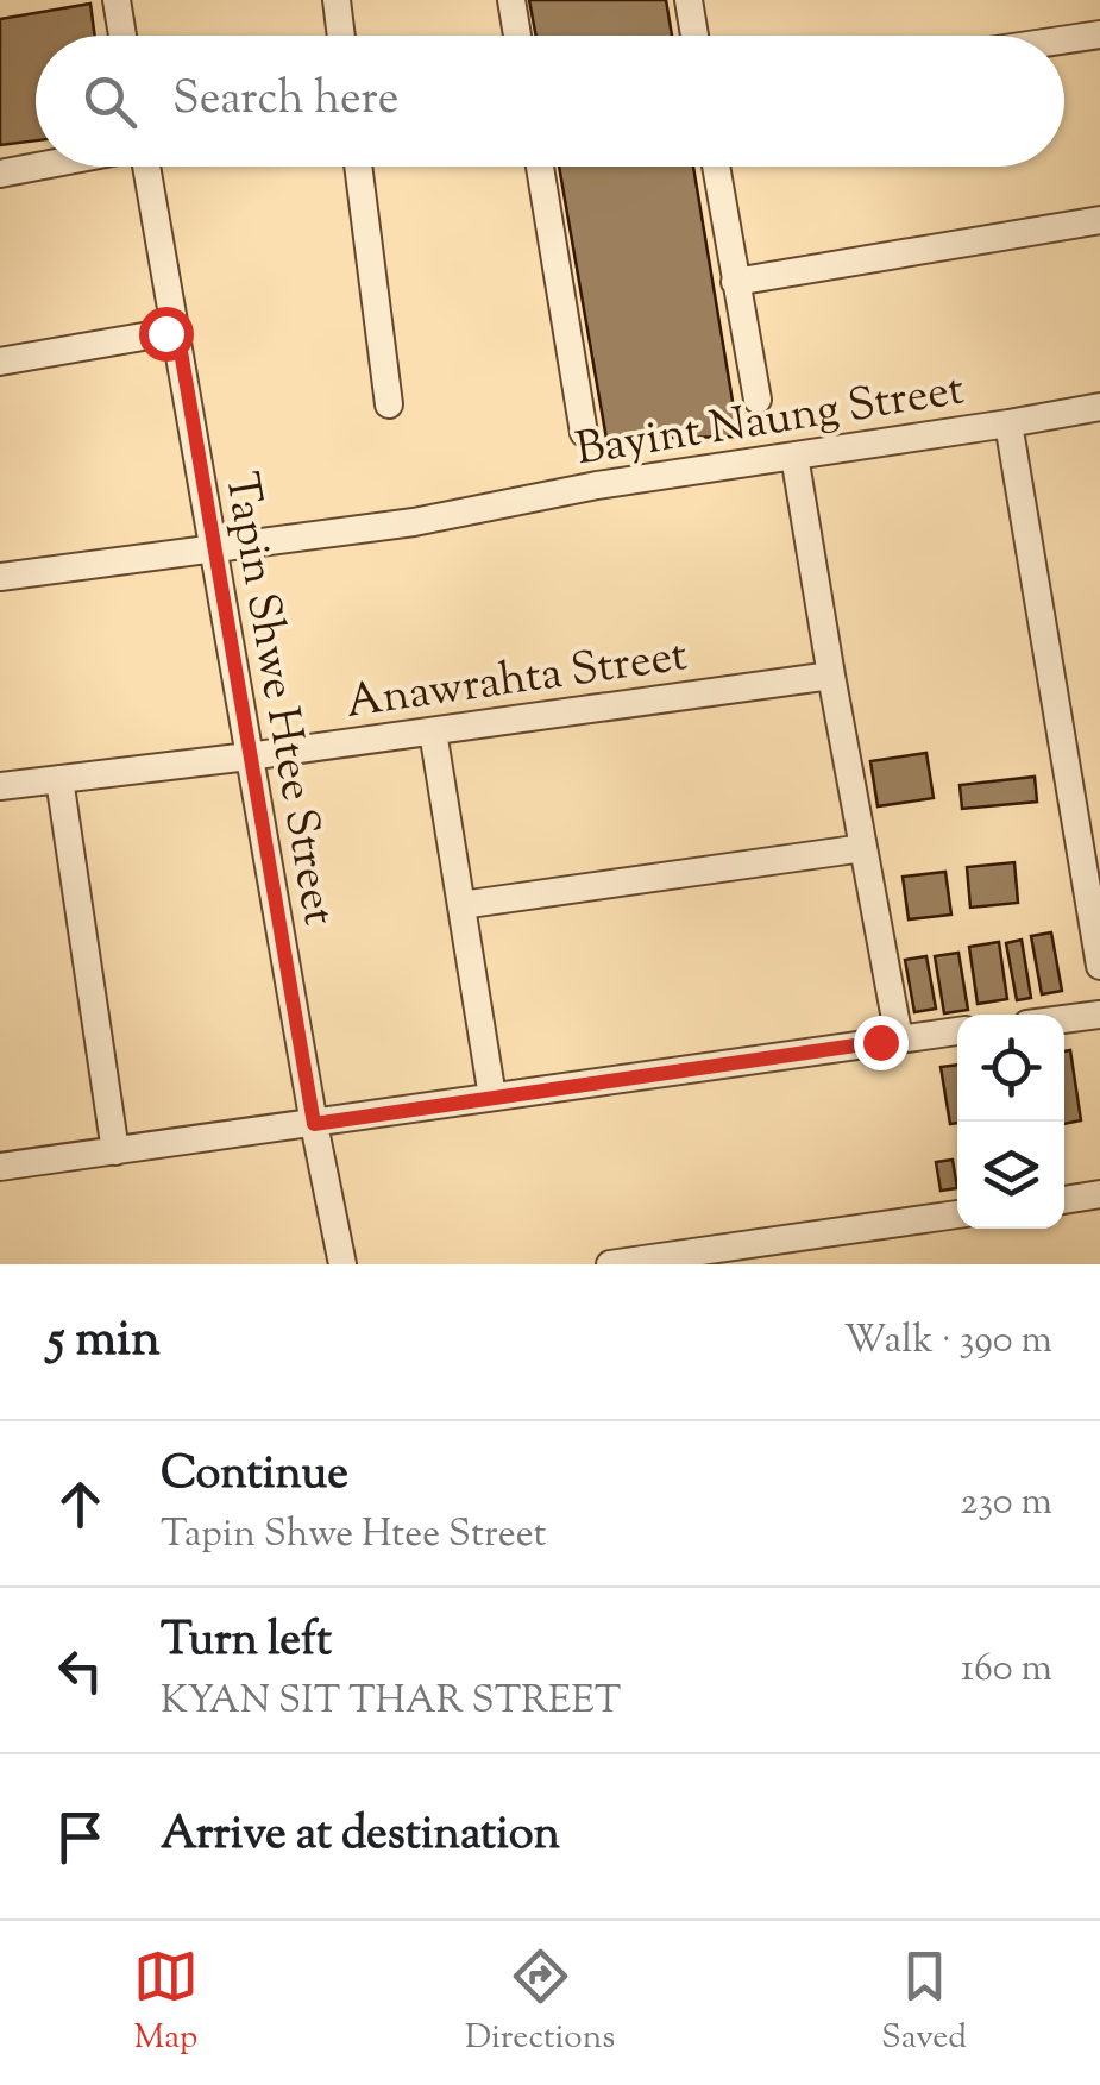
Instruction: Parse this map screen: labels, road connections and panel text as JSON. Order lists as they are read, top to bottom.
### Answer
{
  "streets": {
    "street": ["Bayint Naung Street", "Anawrahta Street", "Tapin Shwe Htee Street"]
  },
  "crossings": [
    ["Bayint Naung Street", "Tapin Shwe Htee Street"],
    ["Anawrahta Street", "Tapin Shwe Htee Street"]
  ],
  "page": {
    "search": "Search here",
    "heading": ["5 min", "Walk · 390 m"],
    "list": [
      ["Continue", "Tapin Shwe Htee Street", "230 m"],
      ["Turn left", "KYAN SIT THAR STREET", "160 m"],
      "Arrive at destination"
    ],
    "nav": ["Map", "Directions", "Saved"]
  }
}
